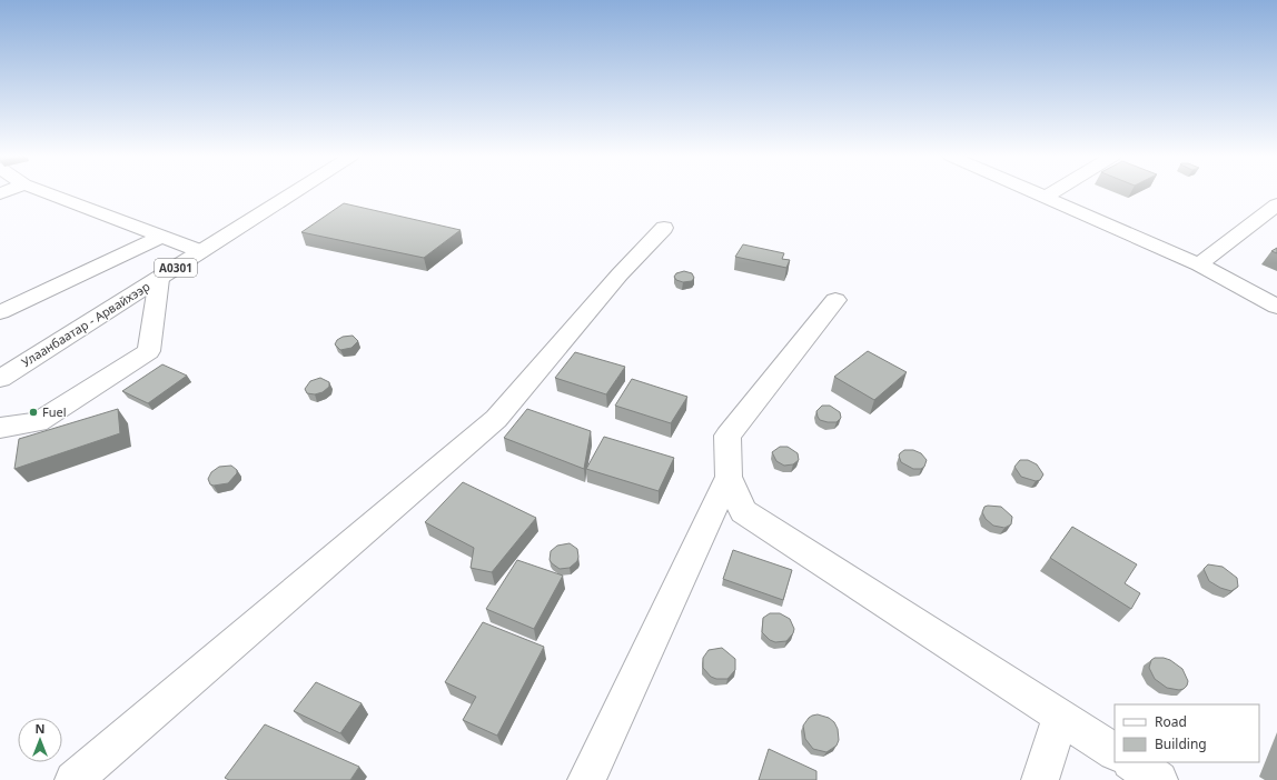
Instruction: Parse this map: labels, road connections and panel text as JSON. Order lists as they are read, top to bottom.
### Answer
{
  "streets": {
    "main road": ["A0301", "Улаанбаатар - Арвайхээр"]
  },
  "places": ["Fuel"],
  "legend": ["Road", "Building"],
  "north": "top"
}
